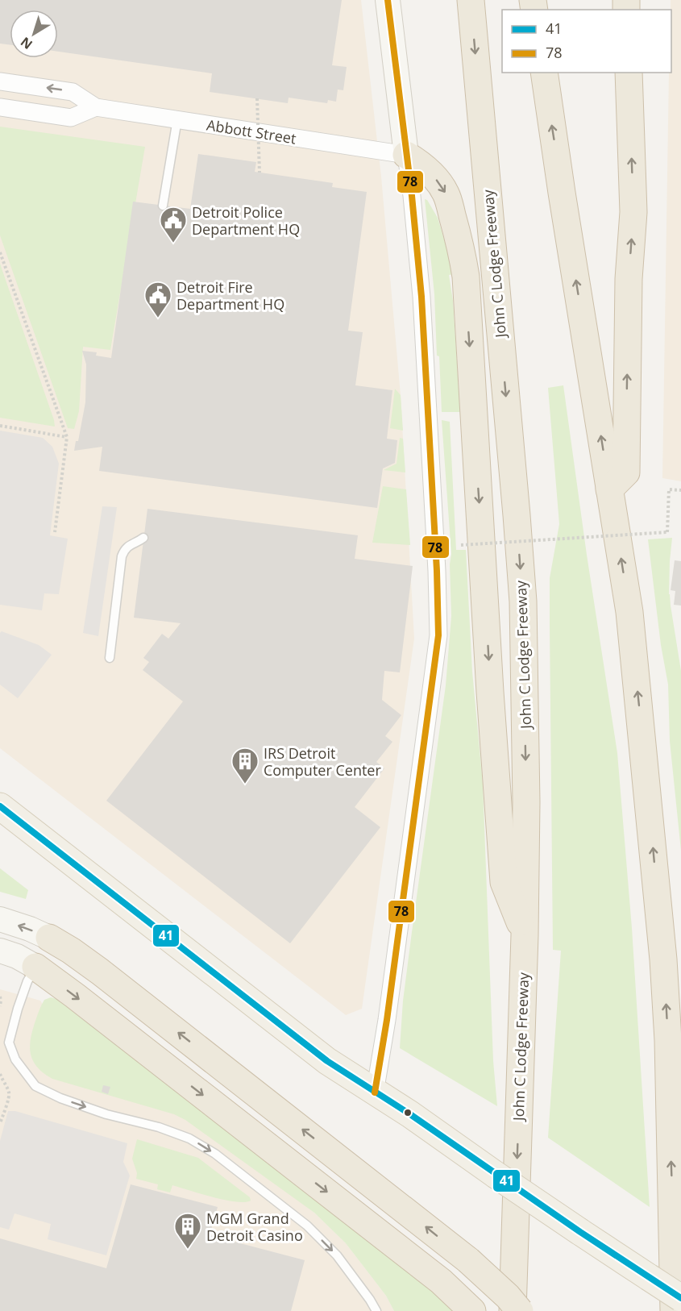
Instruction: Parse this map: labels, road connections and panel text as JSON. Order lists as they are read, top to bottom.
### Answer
{
  "streets": {
    "highway": ["John C Lodge Freeway"],
    "street": ["Abbott Street"]
  },
  "places": {
    "public building": ["Detroit Police Department HQ", "Detroit Fire Department HQ"],
    "building": ["IRS Detroit Computer Center", "MGM Grand Detroit Casino"]
  },
  "lines": ["transit line 78", "transit line 41"],
  "legend": ["41", "78"],
  "north": "bottom left"
}
